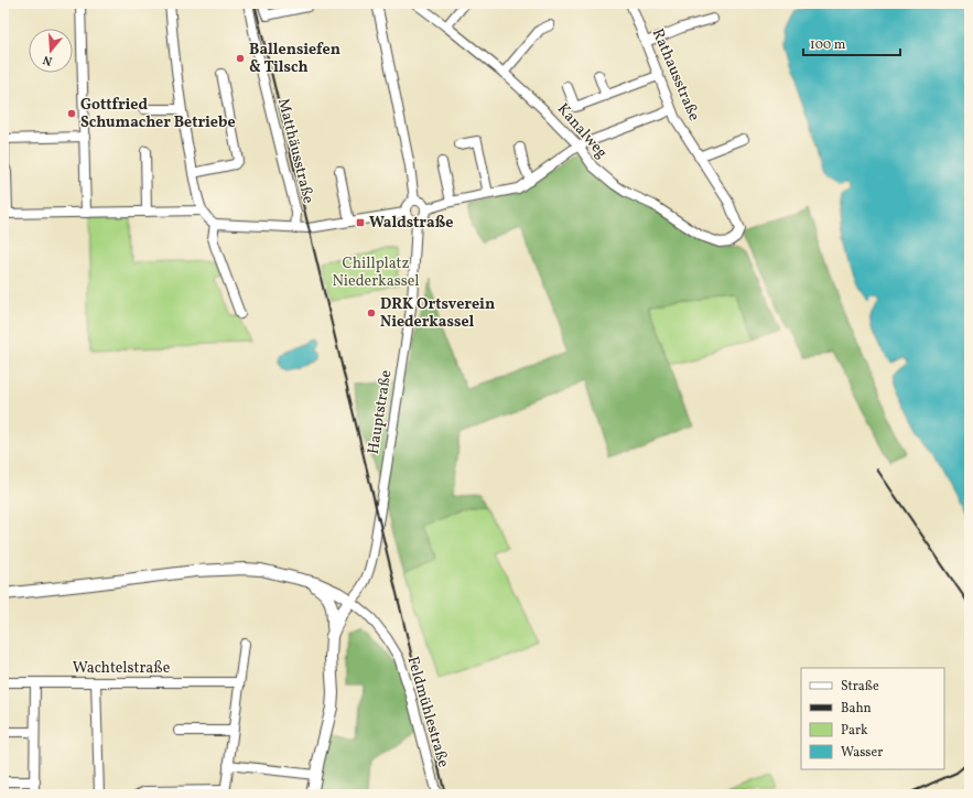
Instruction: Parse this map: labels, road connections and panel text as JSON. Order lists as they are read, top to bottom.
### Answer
{
  "streets": {
    "street": [
      "Rathausstraße",
      "Kanalweg",
      "Matthäusstraße",
      "Hauptstraße",
      "Wachtelstraße",
      "Feldmühlestraße"
    ]
  },
  "crossings": [
    ["Rathausstraße", "Kanalweg"],
    ["Hauptstraße", "Feldmühlestraße"]
  ],
  "parks": ["Chillplatz Niederkassel"],
  "places": {
    "other": ["Ballensiefen & Tilsch", "Gottfried Schumacher Betriebe", "DRK Ortsverein Niederkassel"],
    "transit": ["Waldstraße"]
  },
  "legend": [
    "Straße",
    "Bahn",
    "Park",
    "Wasser"
  ],
  "scale_bar": "100 m",
  "north": "bottom"
}
